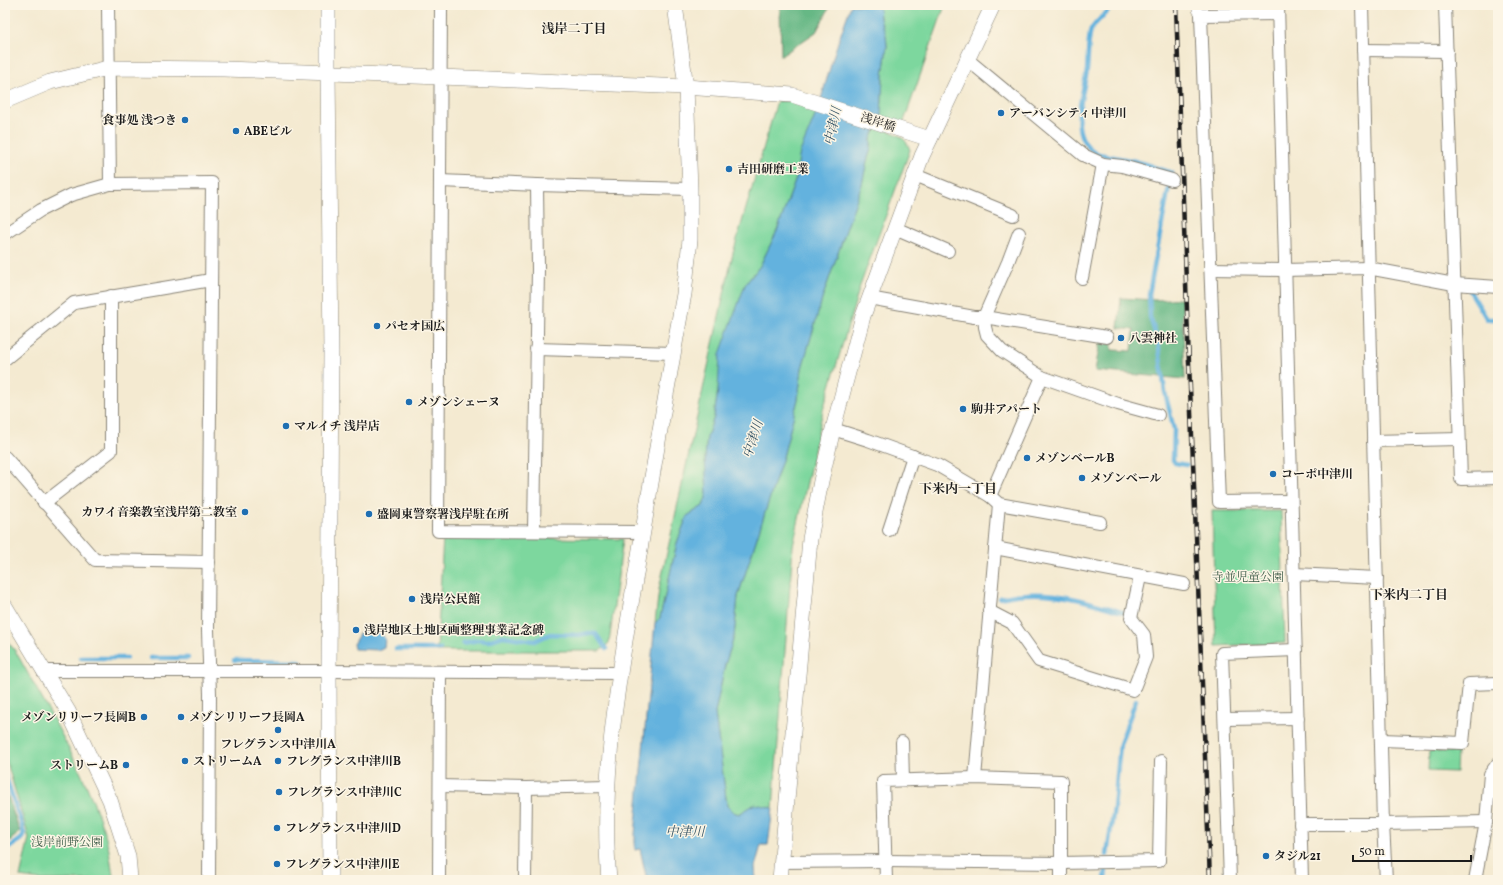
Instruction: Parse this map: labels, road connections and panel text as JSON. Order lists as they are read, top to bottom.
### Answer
{
  "streets": {
    "street": ["浅岸橋"]
  },
  "districts": ["浅岸二丁目", "下米内一丁目", "下米内二丁目"],
  "water": ["中津川"],
  "parks": ["寺並児童公園", "浅岸前野公園"],
  "places": [
    "アーバンシティ中津川",
    "食事処 浅つき",
    "ABEビル",
    "吉田研磨工業",
    "パセオ国広",
    "八雲神社",
    "メゾンシェーヌ",
    "駒井アパート",
    "マルイチ 浅岸店",
    "メゾンベールB",
    "コーポ中津川",
    "メゾンベール",
    "カワイ音楽教室浅岸第二教室",
    "盛岡東警察署浅岸駐在所",
    "浅岸公民館",
    "浅岸地区土地区画整理事業記念碑",
    "メゾンリリーフ長岡B",
    "メゾンリリーフ長岡A",
    "フレグランス中津川A",
    "ストリームA",
    "フレグランス中津川B",
    "ストリームB",
    "フレグランス中津川C",
    "フレグランス中津川D",
    "タジル21",
    "フレグランス中津川E"
  ],
  "scale_bar": "50 m"
}
